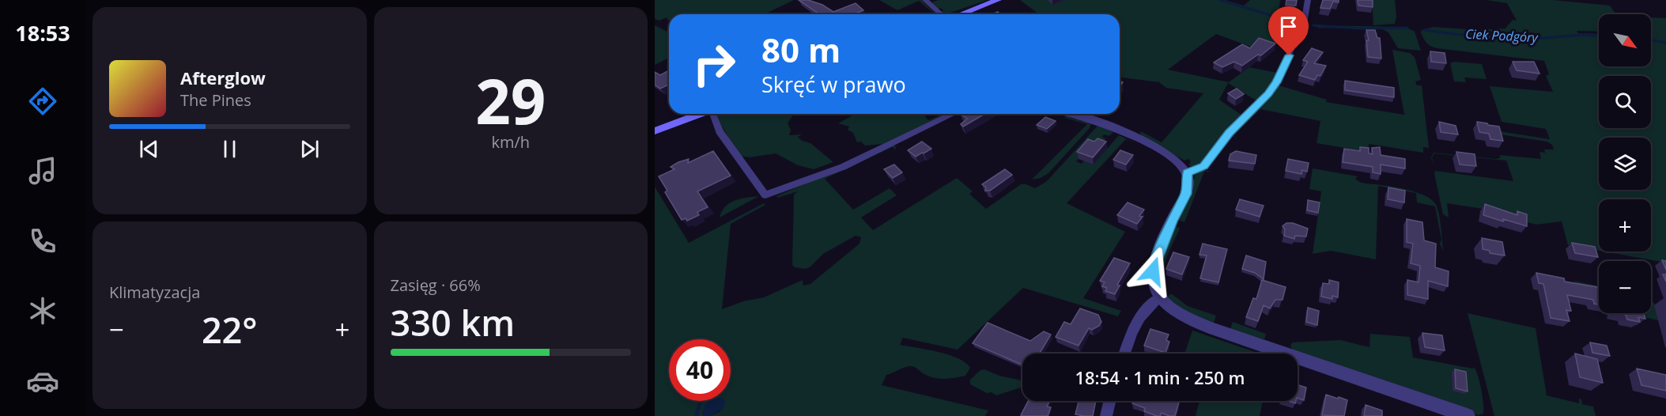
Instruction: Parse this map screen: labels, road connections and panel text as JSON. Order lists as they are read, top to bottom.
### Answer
{
  "water": ["Ciek Podgóry"],
  "north": "bottom right",
  "page": {
    "tabs": "18:53",
    "tile": [
      ["29", "km/h"],
      "Klimatyzacja",
      ["Zasięg · 66%", "330 km"]
    ],
    "map_buttons": ["+", "−"],
    "turn": ["80 m", "Skręć w prawo"],
    "song": ["Afterglow", "The Pines"],
    "heat": ["−", "22°", "+"],
    "limit": "40",
    "trip": "18:54 · 1 min · 250 m"
  }
}
